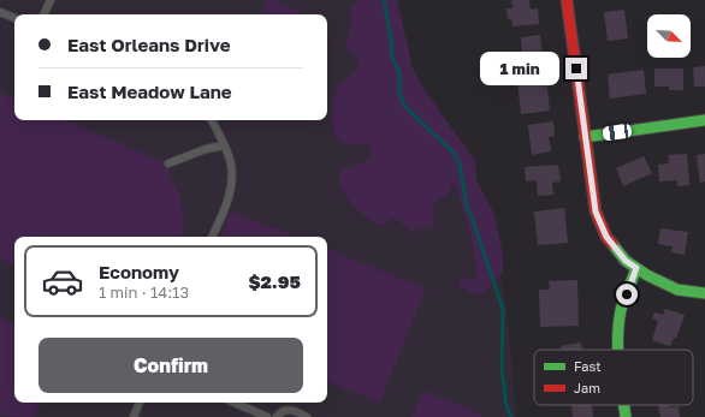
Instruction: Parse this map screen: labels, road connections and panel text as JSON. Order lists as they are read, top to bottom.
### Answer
{
  "legend": ["Fast", "Jam"],
  "north": "bottom right",
  "page": {
    "banner": ["East Orleans Drive", "East Meadow Lane"],
    "bubble": "1 min",
    "list": [
      {
        "name": "Economy",
        "note": "1 min · 14:13",
        "value": "$2.95"
      }
    ],
    "buttons": "Confirm"
  }
}
